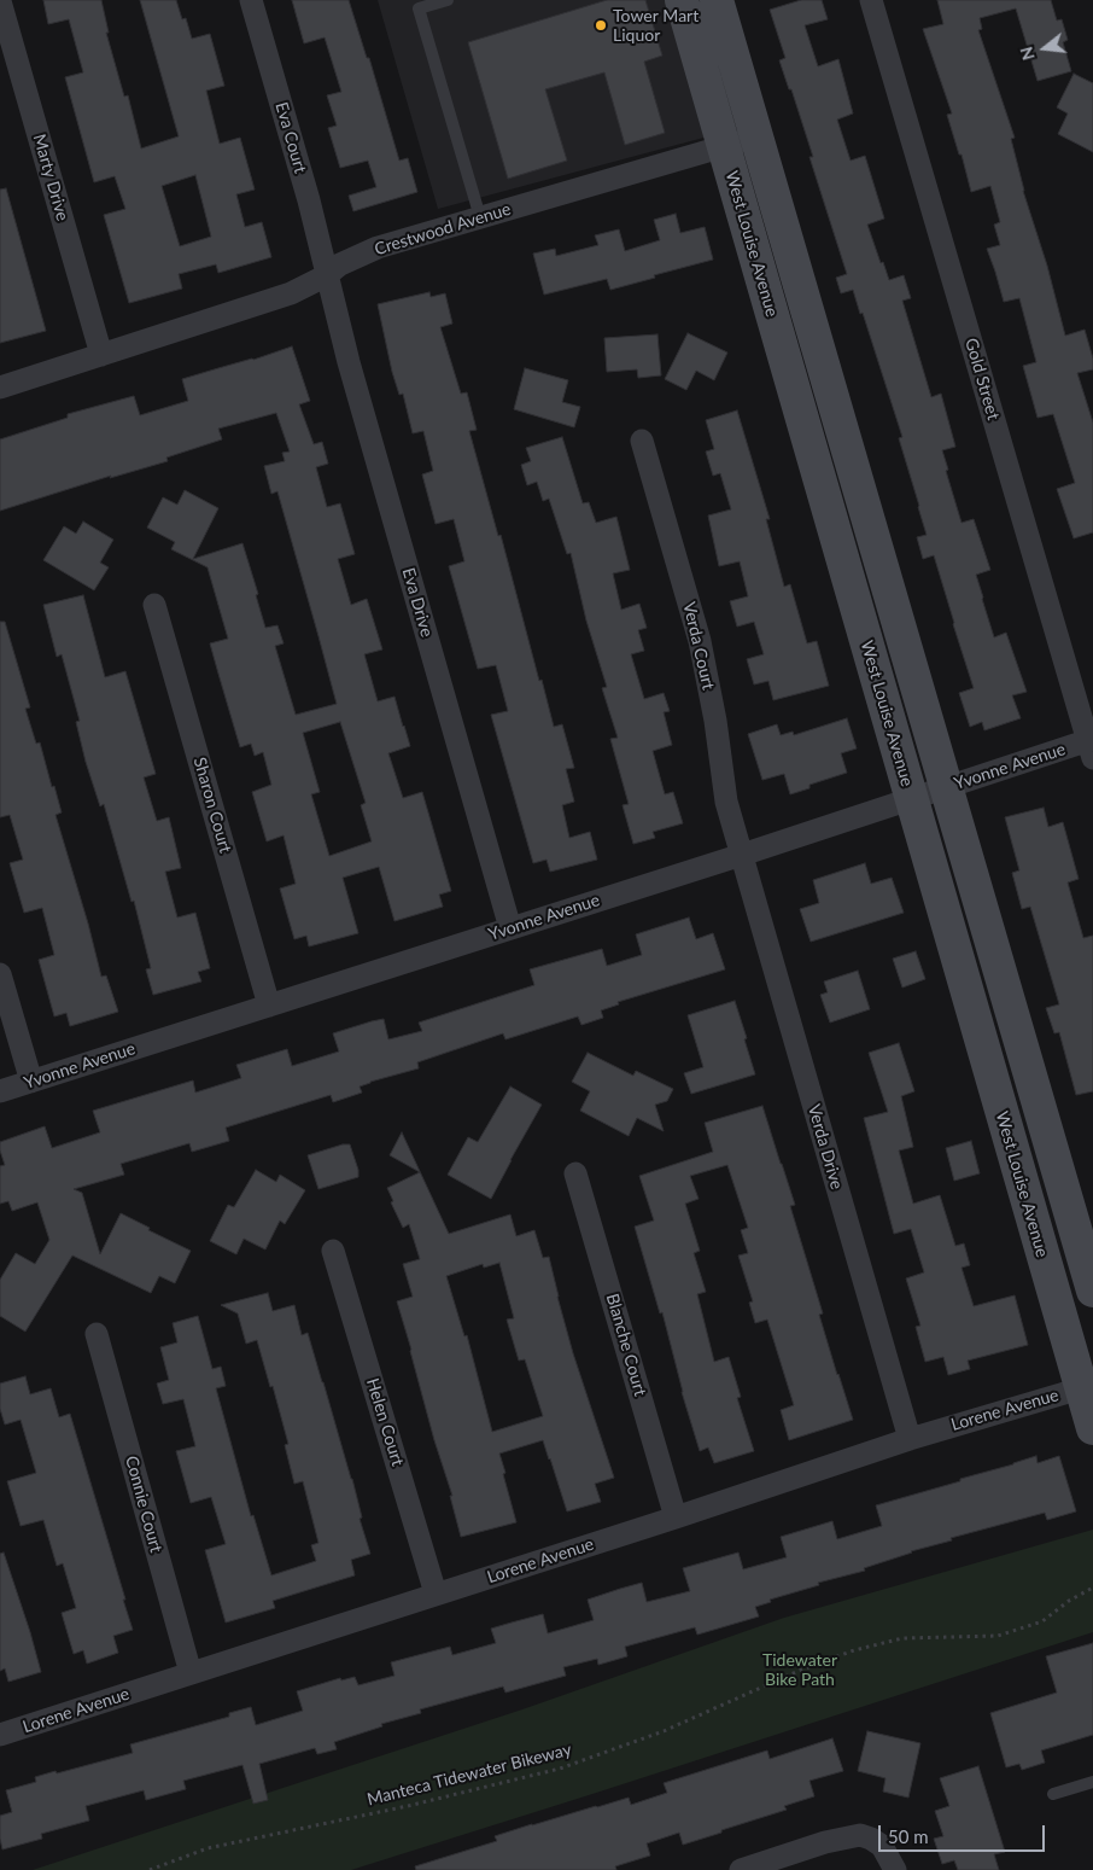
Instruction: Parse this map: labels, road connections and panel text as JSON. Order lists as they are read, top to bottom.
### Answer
{
  "streets": {
    "main road": ["West Louise Avenue"],
    "street": [
      "Eva Court",
      "Marty Drive",
      "Crestwood Avenue",
      "Gold Street",
      "Eva Drive",
      "Verda Court",
      "Yvonne Avenue",
      "Sharon Court",
      "Verda Drive",
      "Blanche Court",
      "Lorene Avenue",
      "Helen Court",
      "Connie Court"
    ],
    "path": ["Manteca Tidewater Bikeway"]
  },
  "crossings": [
    ["Eva Court", "Crestwood Avenue"],
    ["Eva Court", "Eva Drive"],
    ["Marty Drive", "Crestwood Avenue"],
    ["Crestwood Avenue", "West Louise Avenue"],
    ["Crestwood Avenue", "Eva Drive"],
    ["West Louise Avenue", "Yvonne Avenue"],
    ["West Louise Avenue", "Lorene Avenue"],
    ["Gold Street", "Yvonne Avenue"],
    ["Eva Drive", "Yvonne Avenue"],
    ["Verda Court", "Yvonne Avenue"],
    ["Verda Court", "Verda Drive"],
    ["Yvonne Avenue", "Sharon Court"],
    ["Yvonne Avenue", "Verda Drive"],
    ["Verda Drive", "Lorene Avenue"],
    ["Blanche Court", "Lorene Avenue"],
    ["Lorene Avenue", "Helen Court"],
    ["Lorene Avenue", "Connie Court"]
  ],
  "parks": ["Tidewater Bike Path"],
  "places": ["Tower Mart Liquor"],
  "scale_bar": "50 m",
  "north": "left"
}
